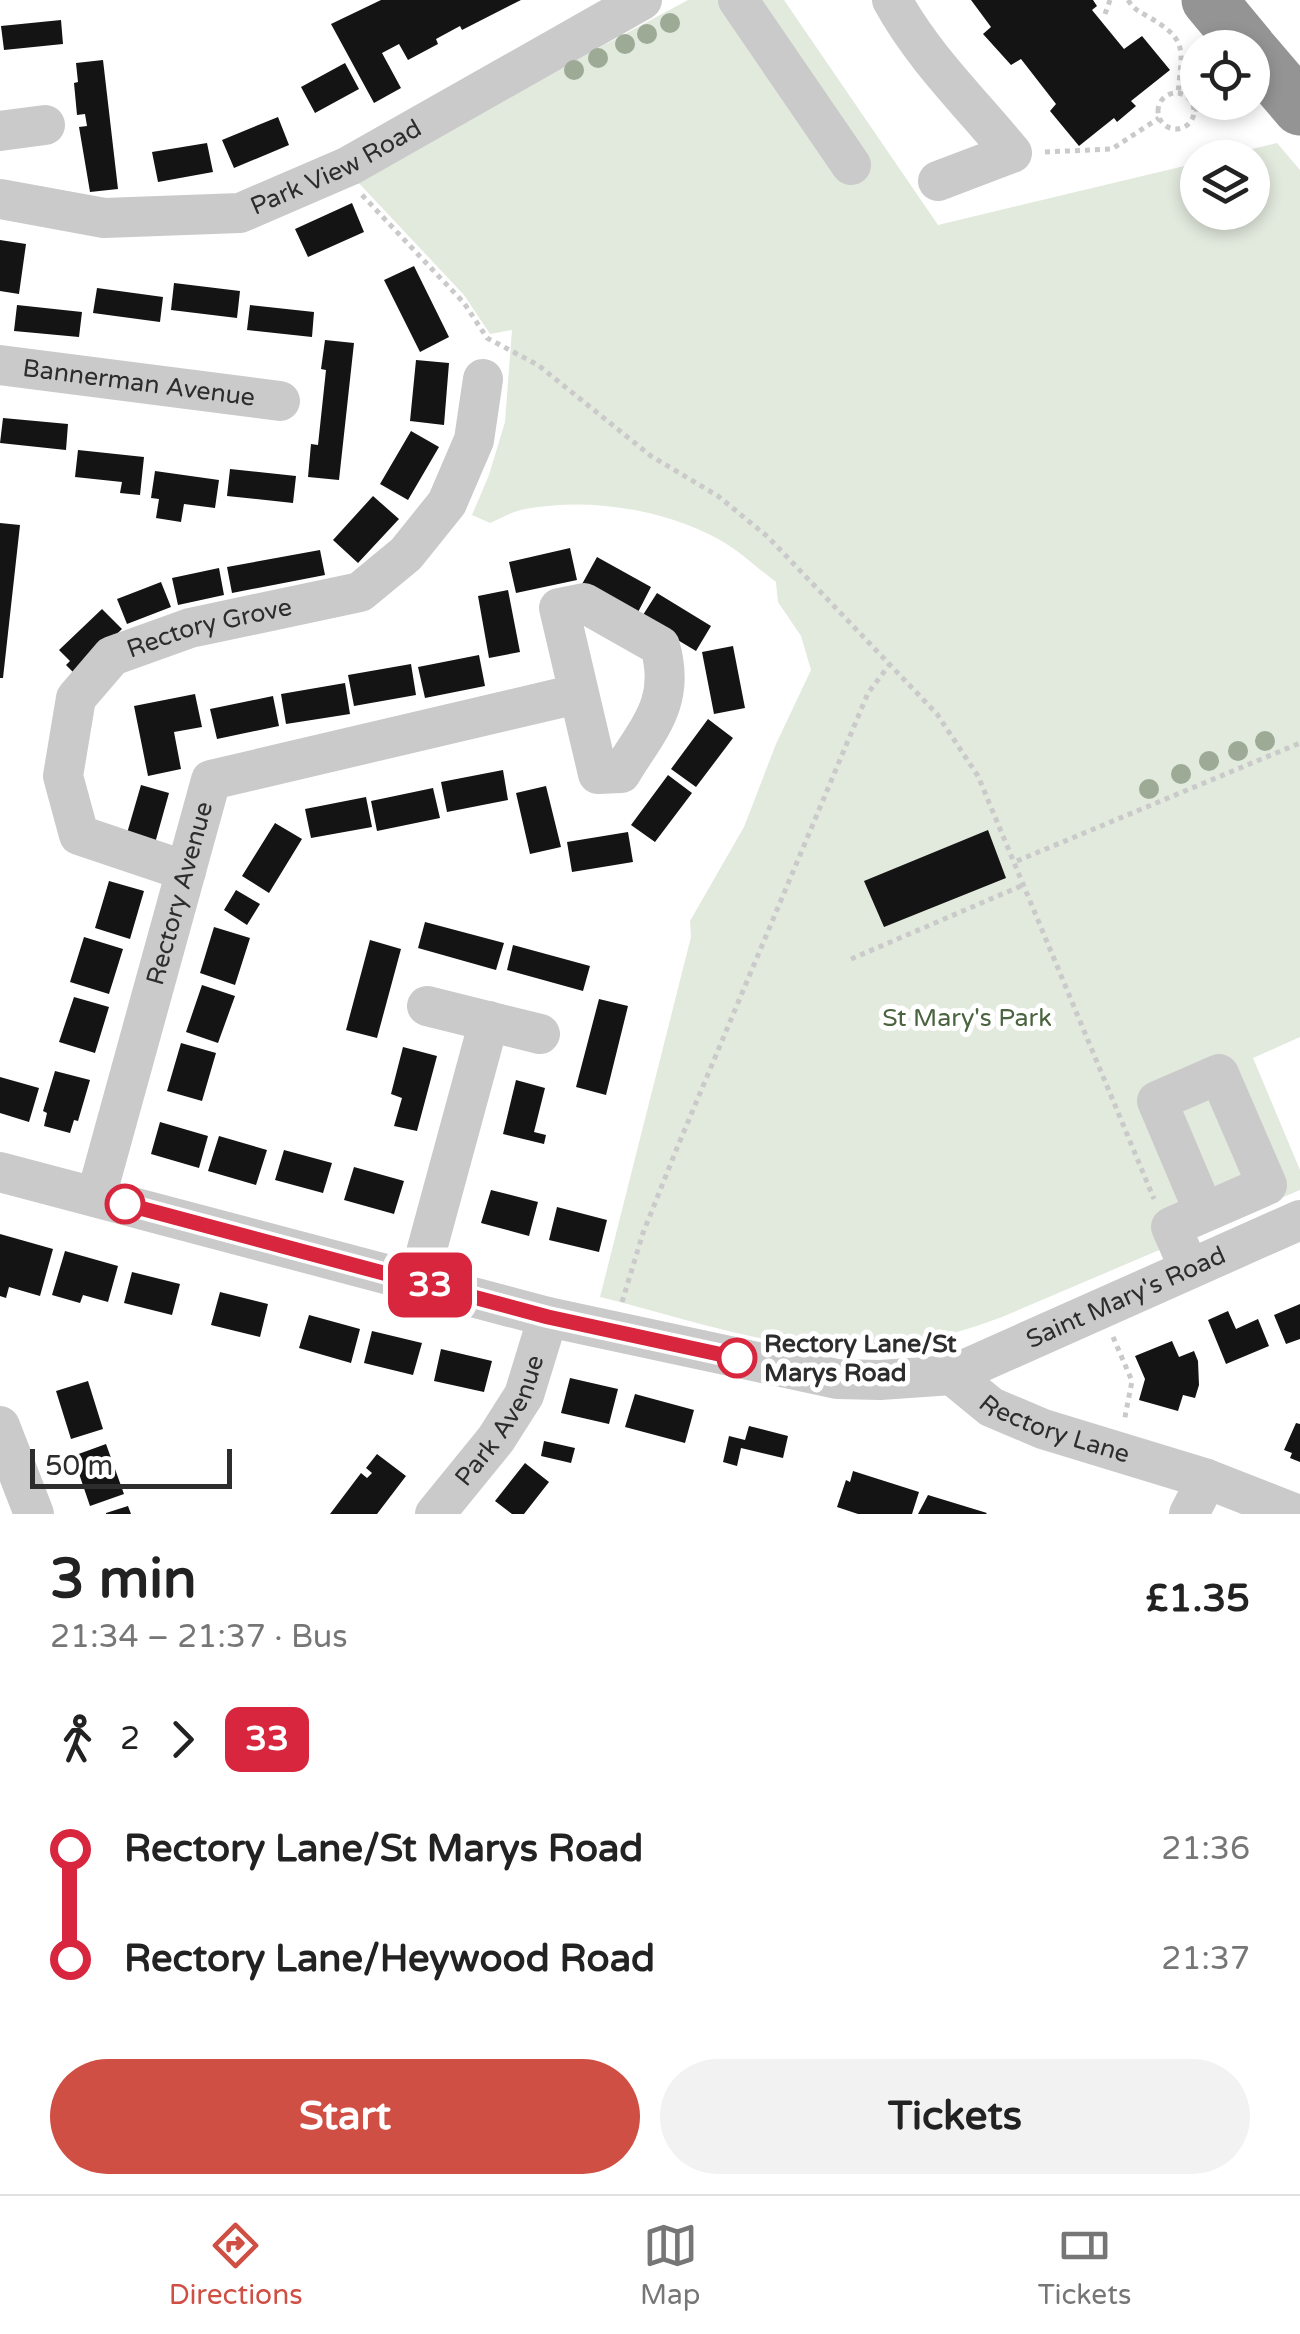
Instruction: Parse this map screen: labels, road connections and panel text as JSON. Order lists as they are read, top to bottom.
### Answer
{
  "streets": {
    "street": [
      "Park View Road",
      "Bannerman Avenue",
      "Rectory Grove",
      "Rectory Avenue",
      "Saint Mary's Road",
      "Park Avenue",
      "Rectory Lane"
    ]
  },
  "crossings": [
    ["Rectory Grove", "Rectory Avenue"],
    ["Rectory Avenue", "Rectory Lane"],
    ["Saint Mary's Road", "Rectory Lane"],
    ["Park Avenue", "Rectory Lane"]
  ],
  "parks": ["St Mary's Park"],
  "places": ["Rectory Lane/St Marys Road"],
  "lines": ["bus line 33"],
  "scale_bar": "50 m",
  "page": {
    "on_map": "33",
    "scale": "50 m",
    "heading": ["3 min", "21:34 – 21:37 · Bus", "£1.35"],
    "legs": ["2", "33"],
    "list": [
      {
        "name": "Rectory Lane/St Marys Road",
        "value": "21:36"
      },
      {
        "name": "Rectory Lane/Heywood Road",
        "value": "21:37"
      }
    ],
    "buttons": ["Start", "Tickets"],
    "tabs": ["Directions", "Map", "Tickets"]
  }
}
